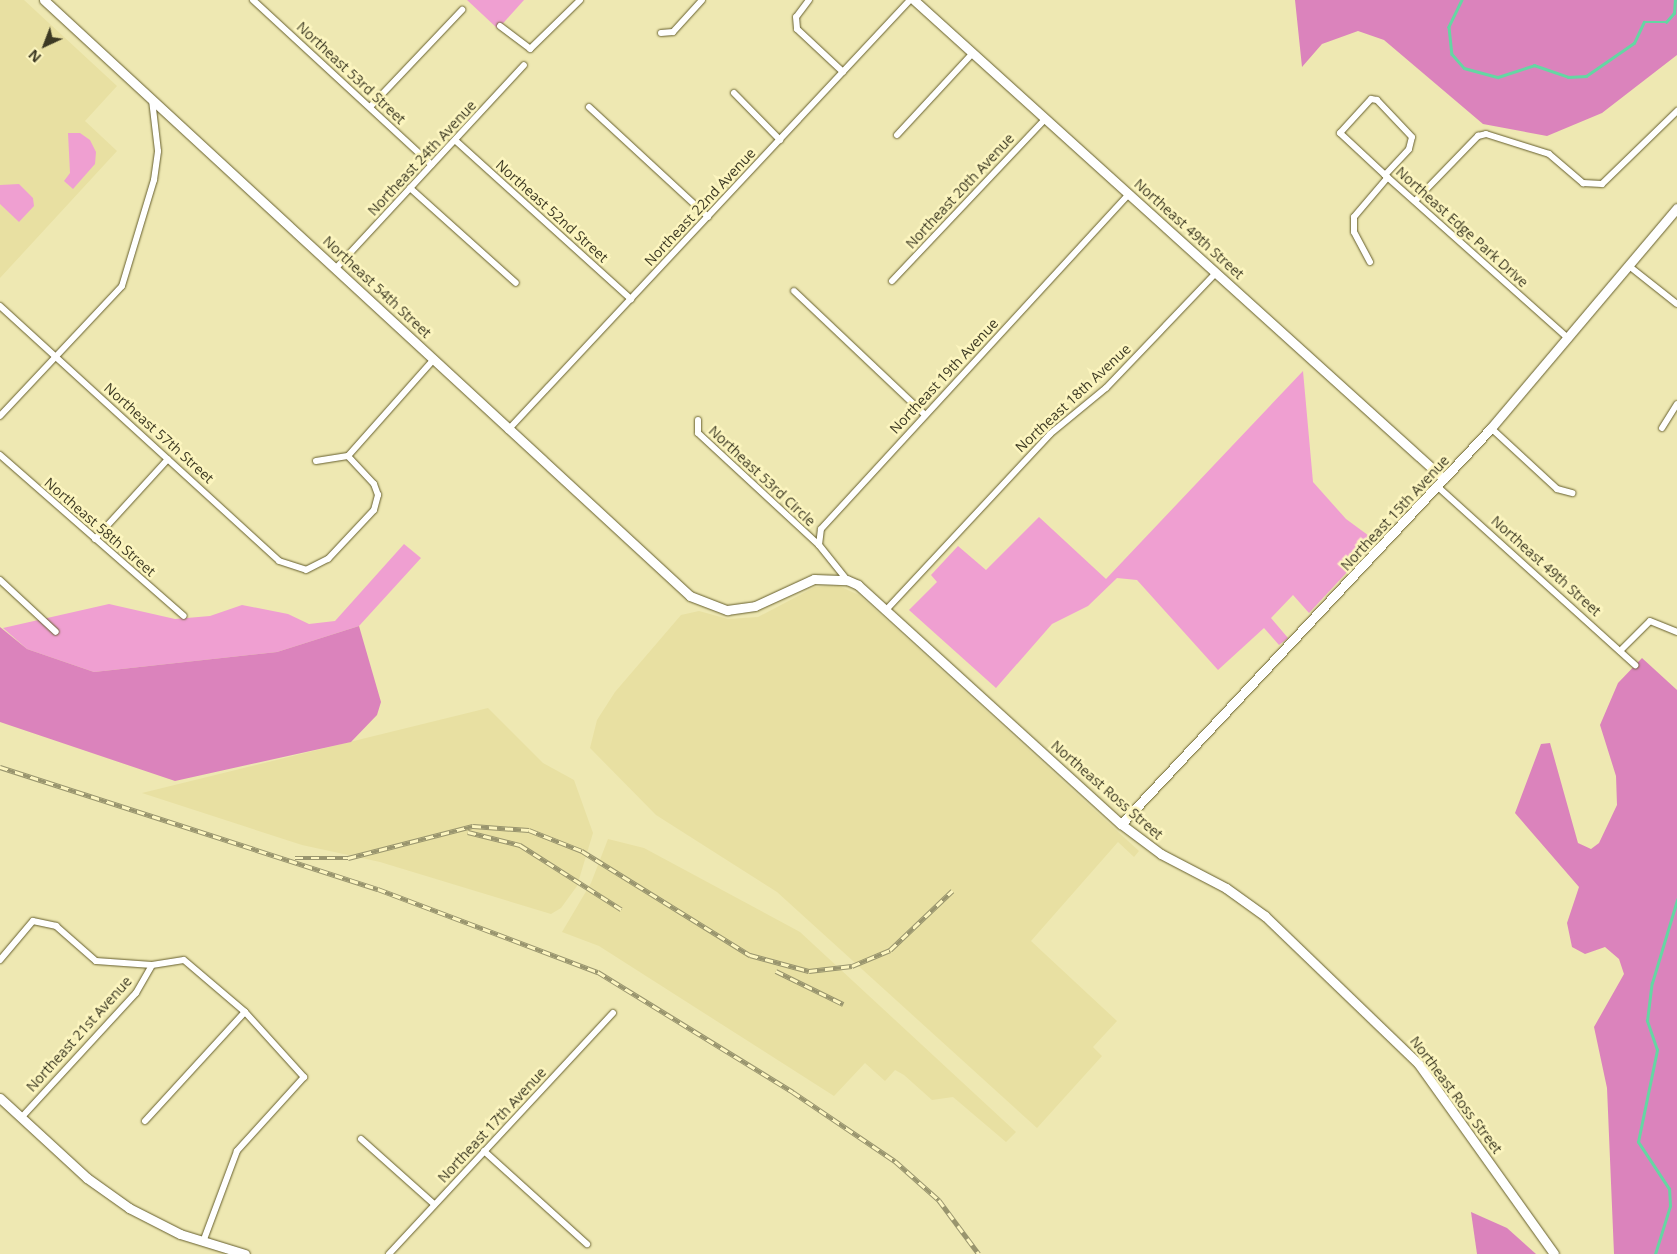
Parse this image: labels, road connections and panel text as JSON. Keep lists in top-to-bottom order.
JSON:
{
  "streets": {
    "street": [
      "Northeast 53rd Street",
      "Northeast 24th Avenue",
      "Northeast 20th Avenue",
      "Northeast 22nd Avenue",
      "Northeast 52nd Street",
      "Northeast Edge Park Drive",
      "Northeast 49th Street",
      "Northeast 54th Street",
      "Northeast 19th Avenue",
      "Northeast 18th Avenue",
      "Northeast 57th Street",
      "Northeast 53rd Circle",
      "Northeast 15th Avenue",
      "Northeast 58th Street",
      "Northeast Ross Street",
      "Northeast 21st Avenue",
      "Northeast 17th Avenue"
    ]
  },
  "crossings": [
    ["Northeast 53rd Street", "Northeast 24th Avenue"],
    ["Northeast 24th Avenue", "Northeast 52nd Street"],
    ["Northeast 24th Avenue", "Northeast 54th Street"],
    ["Northeast 20th Avenue", "Northeast 49th Street"],
    ["Northeast 22nd Avenue", "Northeast 52nd Street"],
    ["Northeast 22nd Avenue", "Northeast 54th Street"],
    ["Northeast Edge Park Drive", "Northeast 15th Avenue"],
    ["Northeast 49th Street", "Northeast 19th Avenue"],
    ["Northeast 49th Street", "Northeast 18th Avenue"],
    ["Northeast 49th Street", "Northeast 15th Avenue"],
    ["Northeast 54th Street", "Northeast Ross Street"],
    ["Northeast 19th Avenue", "Northeast 53rd Circle"],
    ["Northeast 18th Avenue", "Northeast Ross Street"],
    ["Northeast 15th Avenue", "Northeast Ross Street"]
  ],
  "north": "bottom left"
}
